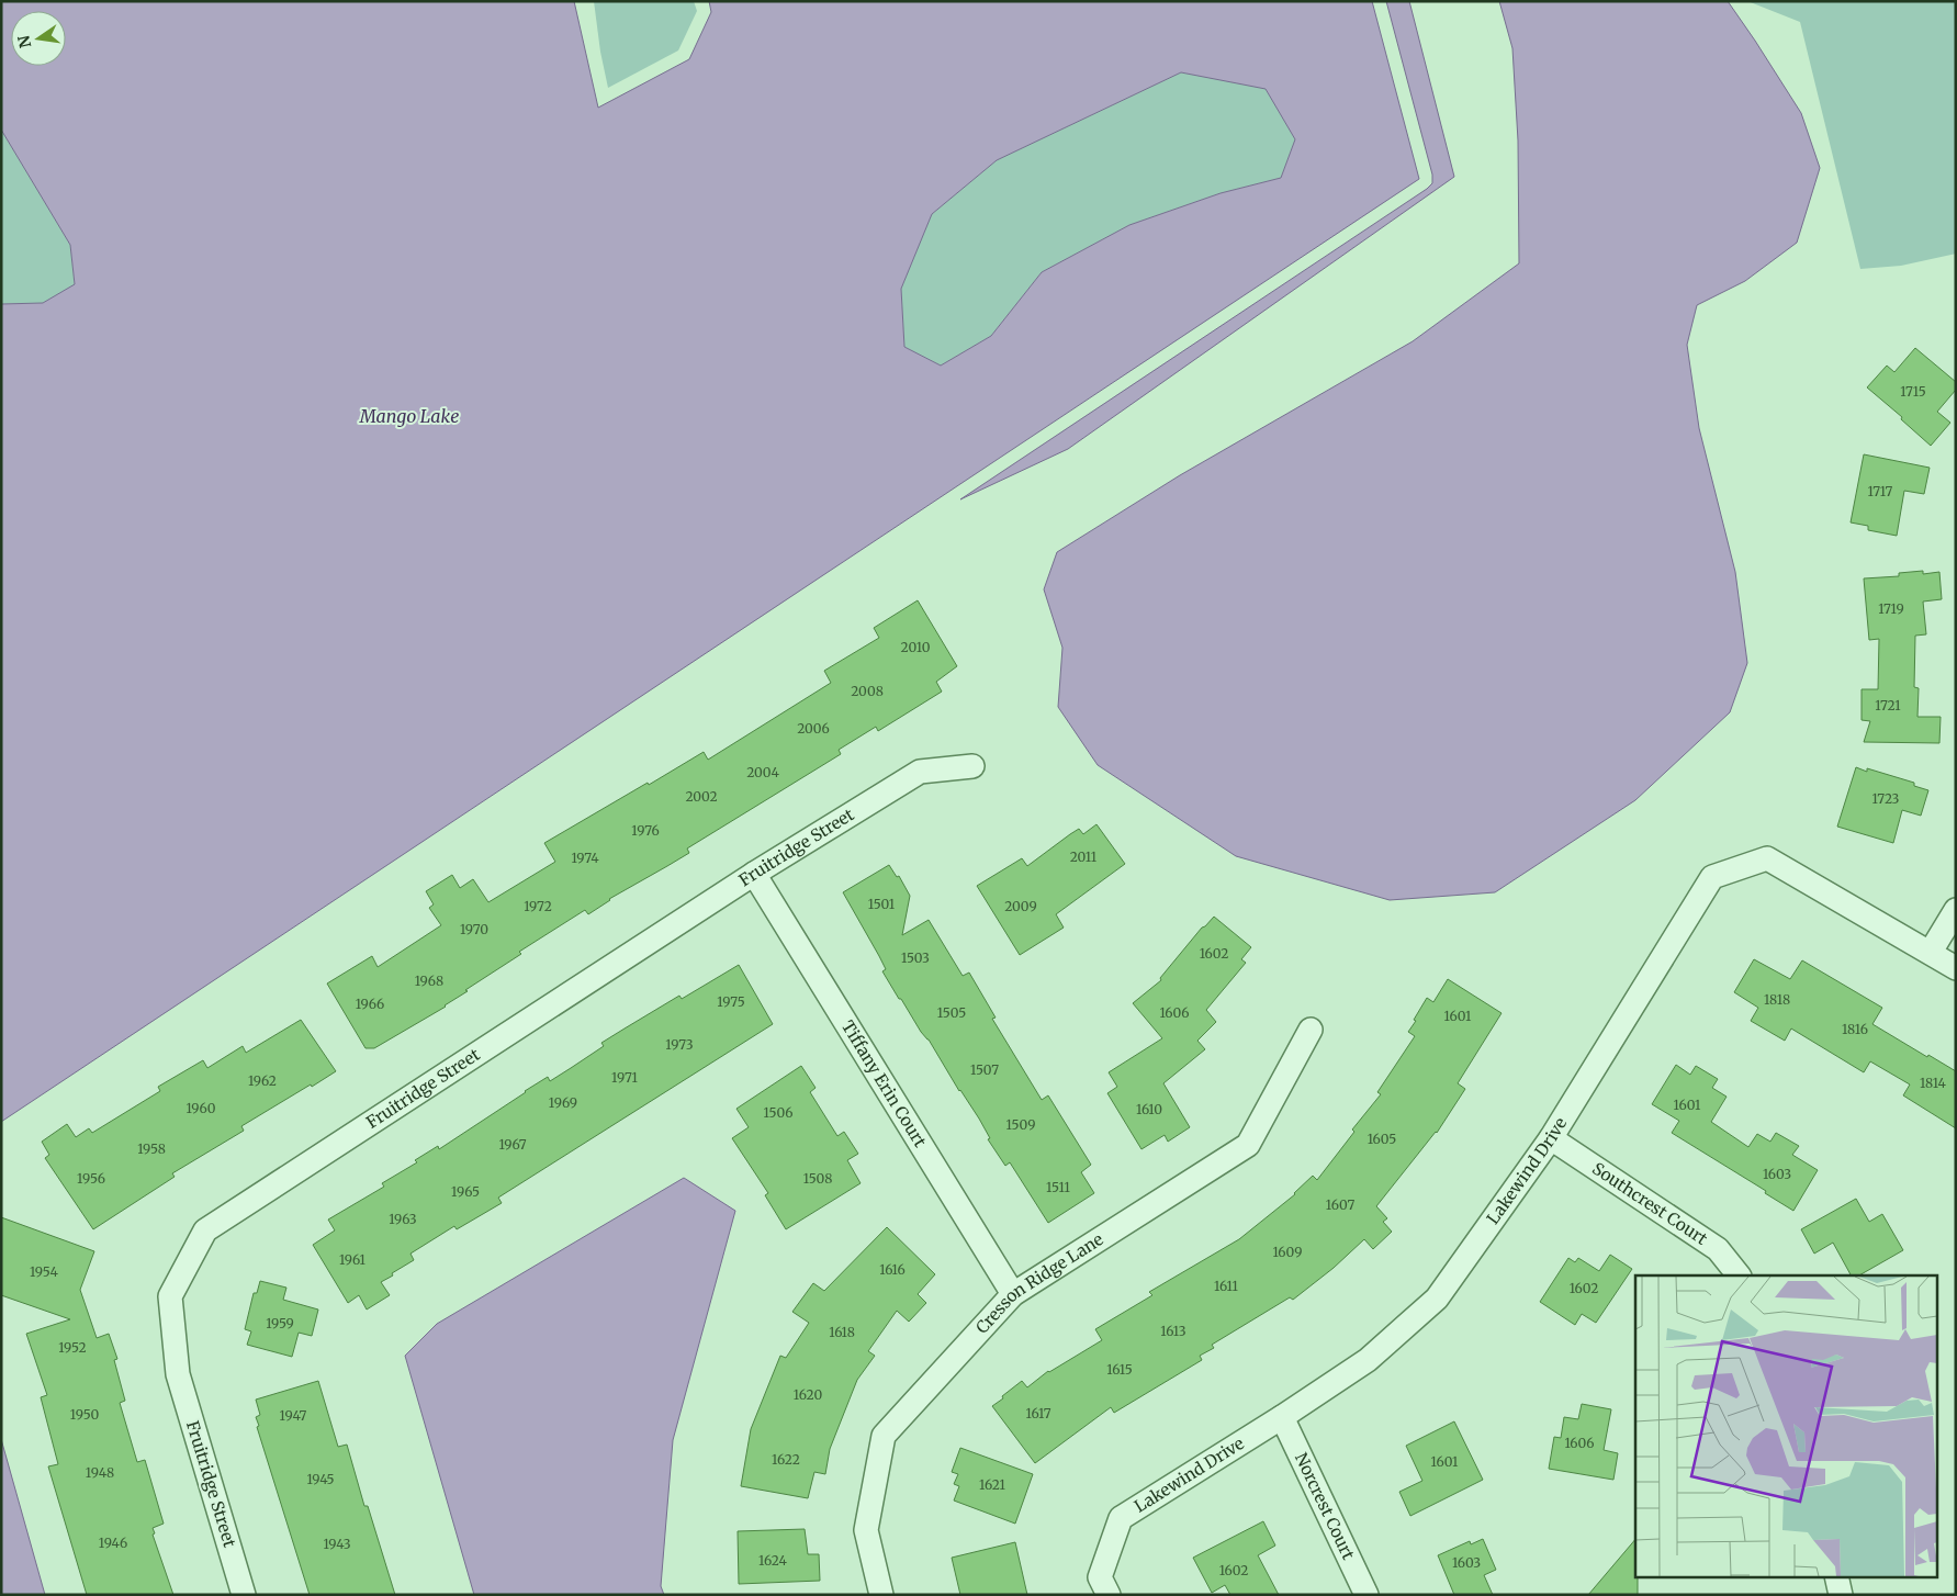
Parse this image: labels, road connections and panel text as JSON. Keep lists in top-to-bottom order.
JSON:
{
  "streets": {
    "street": [
      "Fruitridge Street",
      "Tiffany Erin Court",
      "Lakewind Drive",
      "Southcrest Court",
      "Cresson Ridge Lane",
      "Norcrest Court"
    ]
  },
  "crossings": [
    ["Fruitridge Street", "Tiffany Erin Court"],
    ["Tiffany Erin Court", "Cresson Ridge Lane"],
    ["Lakewind Drive", "Southcrest Court"],
    ["Lakewind Drive", "Norcrest Court"]
  ],
  "water": ["Mango Lake"],
  "house_numbers": [
    "1715",
    "1717",
    "1719",
    "2010",
    "2008",
    "1721",
    "2006",
    "2004",
    "2002",
    "1723",
    "1976",
    "2011",
    "1974",
    "1501",
    "1972",
    "2009",
    "1970",
    "1602",
    "1503",
    "1968",
    "1818",
    "1975",
    "1966",
    "1505",
    "1606",
    "1601",
    "1816",
    "1973",
    "1507",
    "1971",
    "1962",
    "1814",
    "1969",
    "1601",
    "1960",
    "1610",
    "1506",
    "1509",
    "1605",
    "1967",
    "1958",
    "1603",
    "1956",
    "1508",
    "1511",
    "1965",
    "1607",
    "1963",
    "1609",
    "1961",
    "1616",
    "1954",
    "1611",
    "1602",
    "1959",
    "1613",
    "1618",
    "1952",
    "1615",
    "1620",
    "1617",
    "1950",
    "1947",
    "1606",
    "1622",
    "1601",
    "1948",
    "1945",
    "1621",
    "1946",
    "1943",
    "1624",
    "1603",
    "1602"
  ],
  "north": "left"
}
